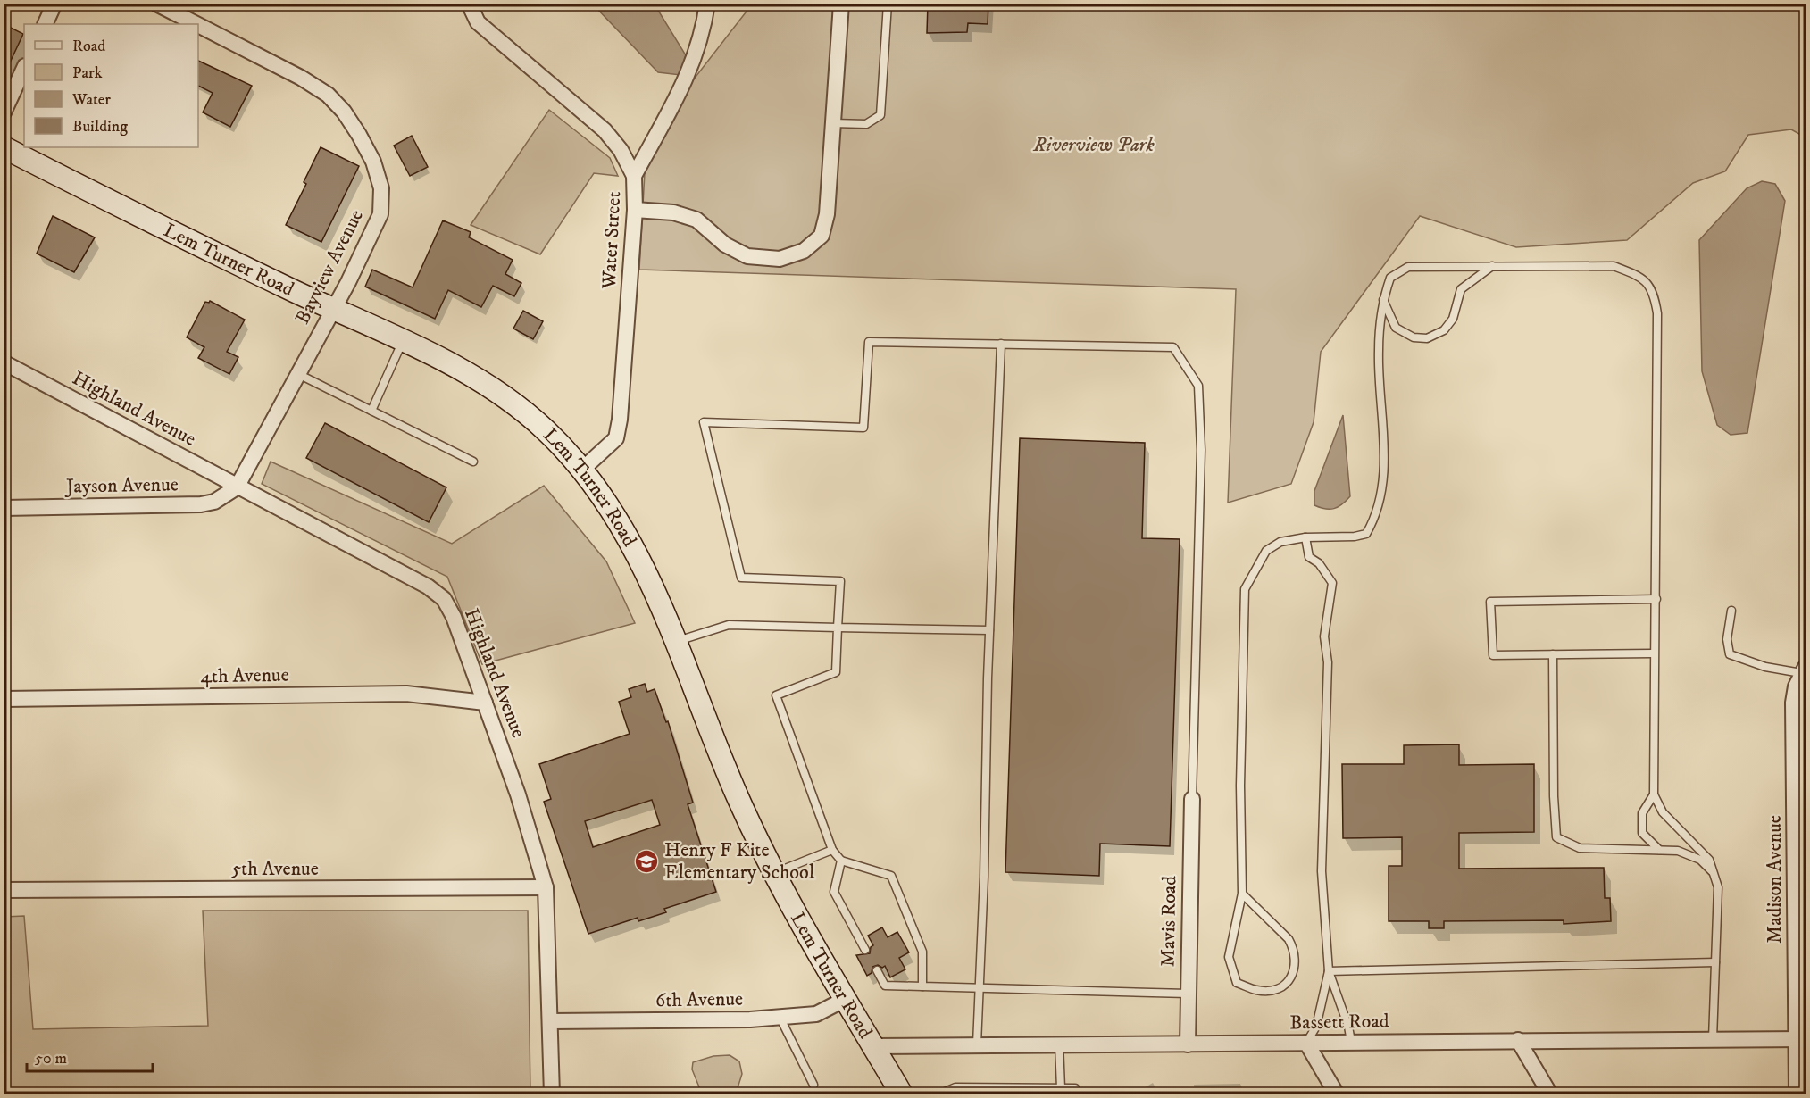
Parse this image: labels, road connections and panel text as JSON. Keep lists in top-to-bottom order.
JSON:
{
  "streets": {
    "main road": ["Lem Turner Road"],
    "street": [
      "Water Street",
      "Bayview Avenue",
      "Highland Avenue",
      "Jayson Avenue",
      "4th Avenue",
      "5th Avenue",
      "Madison Avenue",
      "Mavis Road",
      "6th Avenue",
      "Bassett Road"
    ]
  },
  "crossings": [
    ["Water Street", "Lem Turner Road"],
    ["Lem Turner Road", "Bayview Avenue"],
    ["Lem Turner Road", "6th Avenue"],
    ["Lem Turner Road", "Bassett Road"],
    ["Bayview Avenue", "Highland Avenue"],
    ["Bayview Avenue", "Jayson Avenue"],
    ["Highland Avenue", "Jayson Avenue"],
    ["Highland Avenue", "4th Avenue"],
    ["Highland Avenue", "5th Avenue"],
    ["Highland Avenue", "6th Avenue"],
    ["Madison Avenue", "Bassett Road"],
    ["Mavis Road", "Bassett Road"]
  ],
  "parks": ["Riverview Park"],
  "places": {
    "school or university": ["Henry F Kite Elementary School"]
  },
  "legend": [
    "Road",
    "Park",
    "Water",
    "Building"
  ],
  "scale_bar": "50 m"
}
